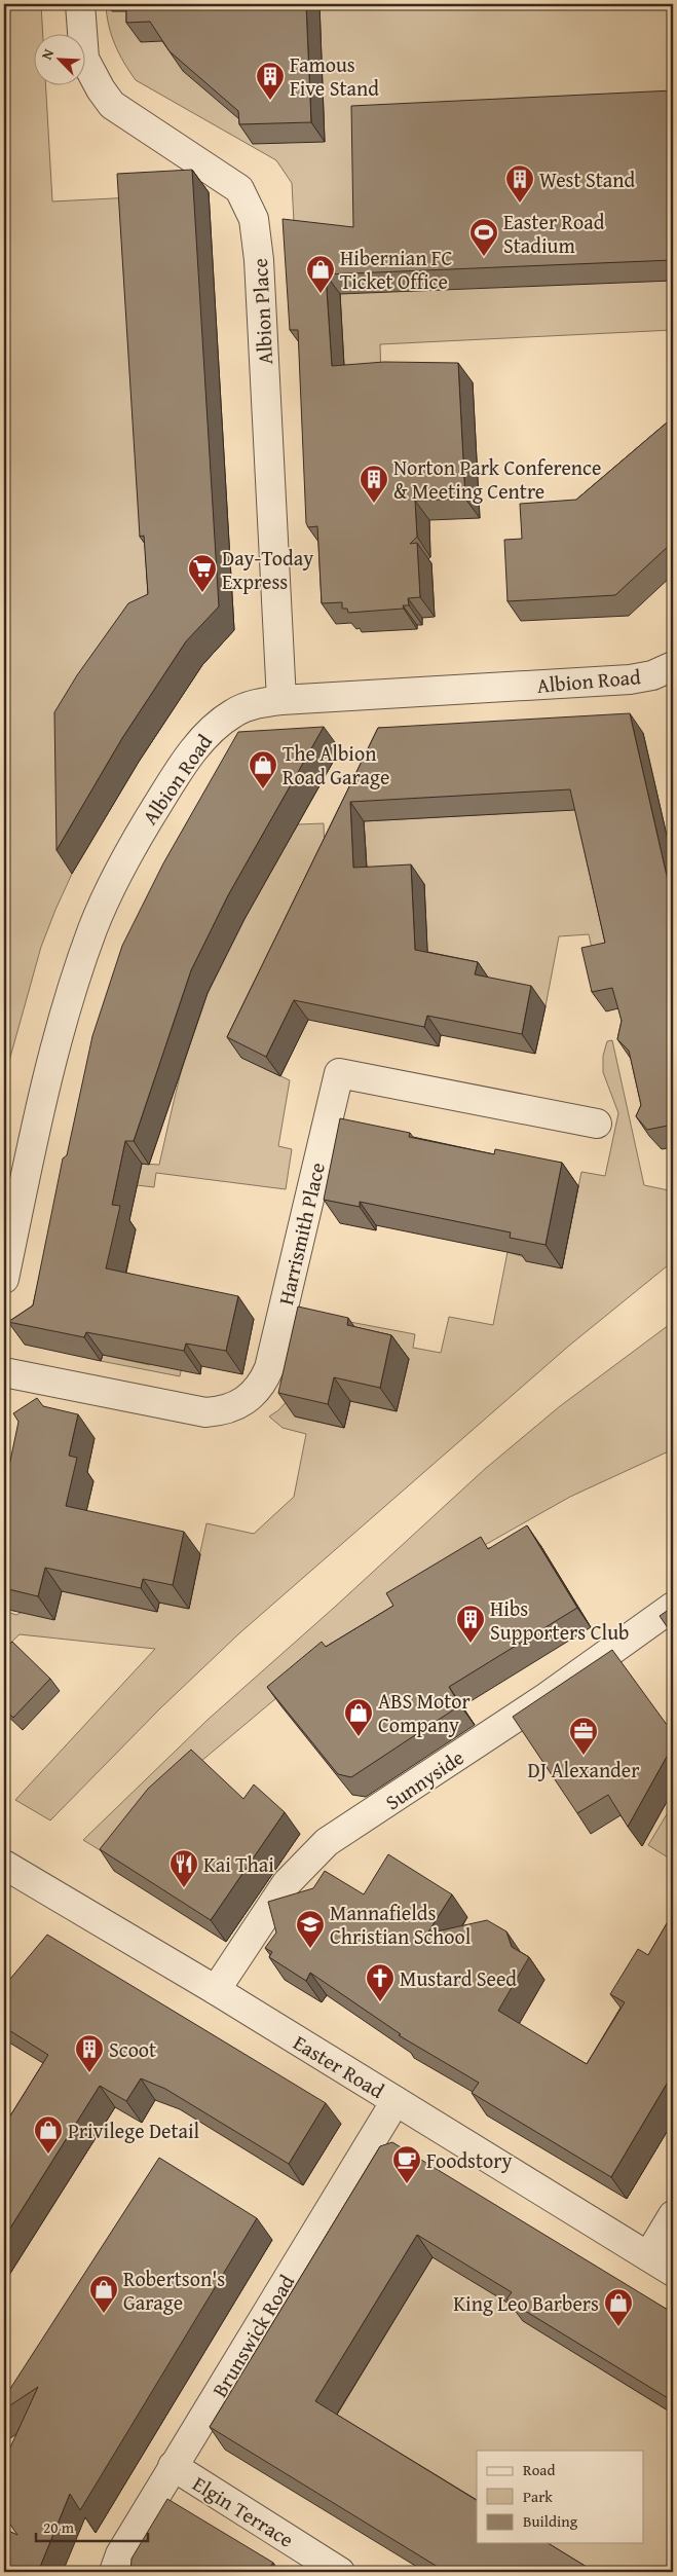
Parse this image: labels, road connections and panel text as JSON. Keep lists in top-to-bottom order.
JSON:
{
  "streets": {
    "street": [
      "Albion Place",
      "Albion Road",
      "Harrismith Place",
      "Sunnyside",
      "Easter Road",
      "Brunswick Road",
      "Elgin Terrace"
    ]
  },
  "crossings": [
    ["Albion Place", "Albion Road"],
    ["Sunnyside", "Easter Road"],
    ["Easter Road", "Brunswick Road"],
    ["Brunswick Road", "Elgin Terrace"]
  ],
  "places": {
    "building": [
      "Famous Five Stand",
      "West Stand",
      "Norton Park Conference & Meeting Centre",
      "Hibs Supporters Club",
      "Scoot"
    ],
    "sports": ["Easter Road Stadium"],
    "shop": [
      "Hibernian FC Ticket Office",
      "The Albion Road Garage",
      "ABS Motor Company",
      "Privilege Detail",
      "Robertson's Garage",
      "King Leo Barbers"
    ],
    "supermarket": ["Day-Today Express"],
    "office": ["DJ Alexander"],
    "restaurant": ["Kai Thai"],
    "school or university": ["Mannafields Christian School"],
    "church": ["Mustard Seed"],
    "cafe": ["Foodstory"]
  },
  "legend": ["Road", "Park", "Building"],
  "scale_bar": "20 m",
  "north": "top left"
}
